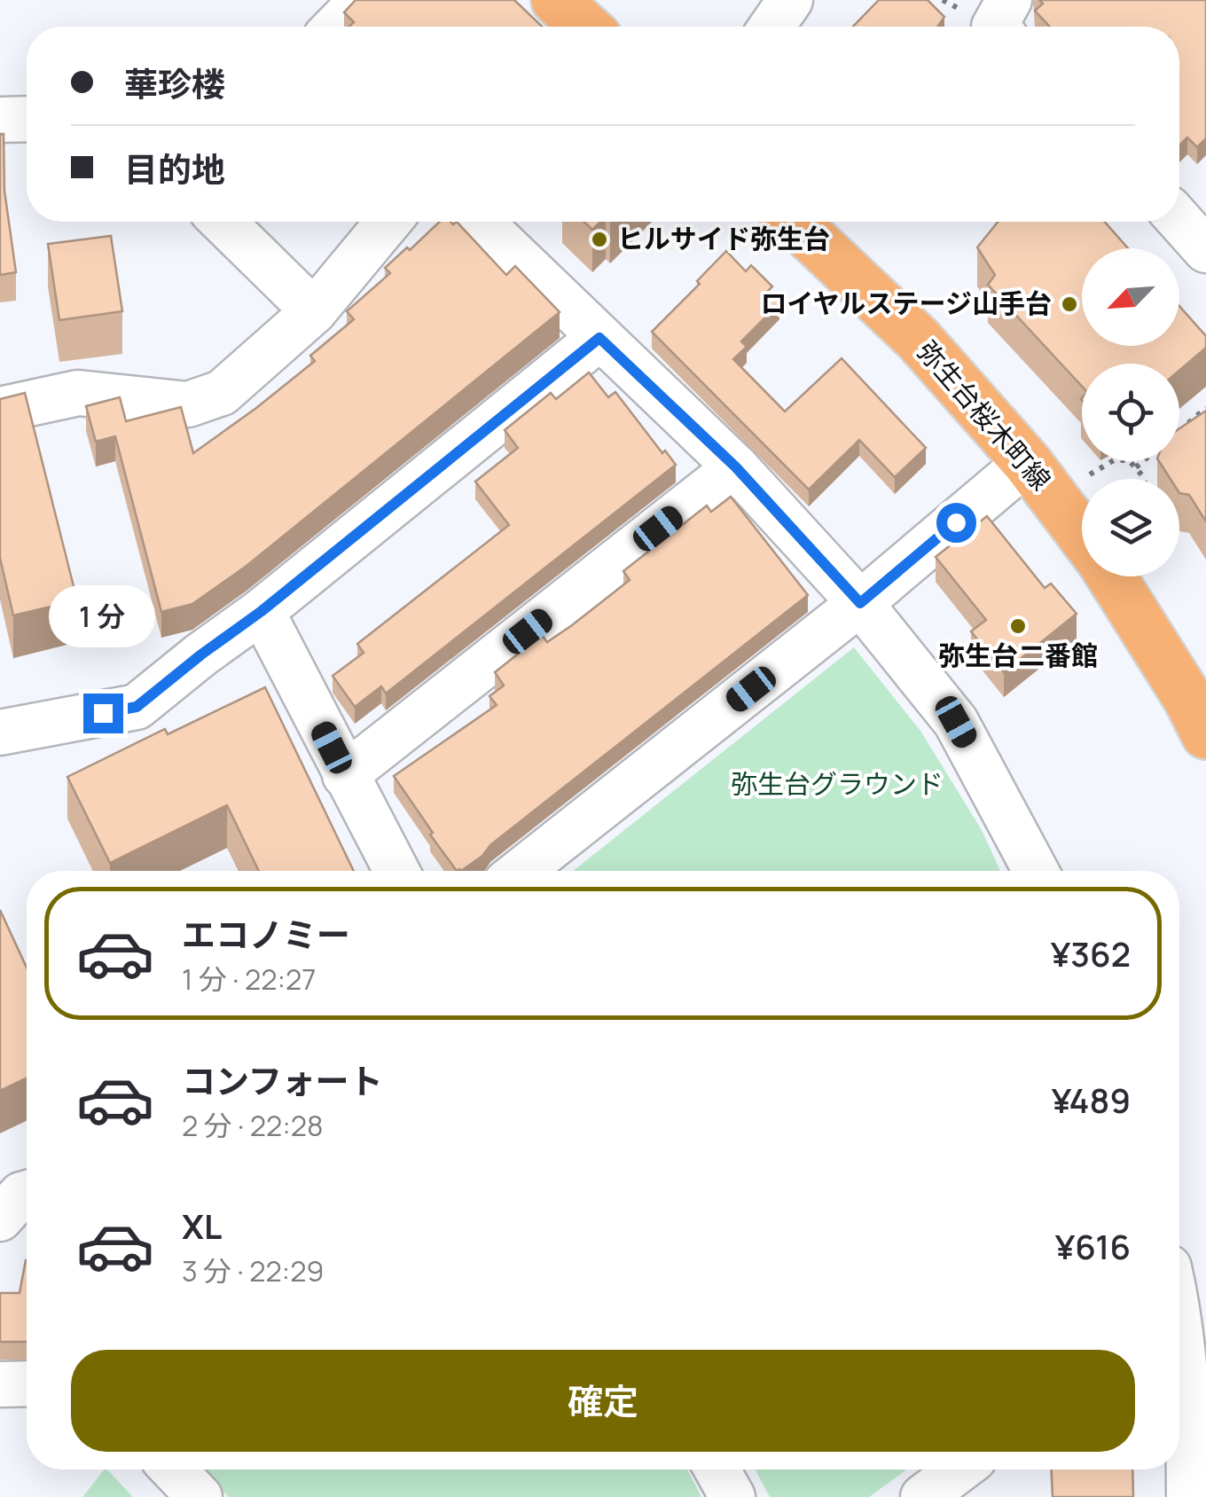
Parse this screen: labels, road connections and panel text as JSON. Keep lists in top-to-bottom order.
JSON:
{
  "streets": {
    "main road": ["弥生台桜木町線"]
  },
  "parks": ["弥生台グラウンド"],
  "places": ["ヒルサイド弥生台", "ロイヤルステージ山手台", "弥生台二番館"],
  "north": "bottom left",
  "page": {
    "banner": ["華珍楼", "目的地"],
    "bubble": "1 分",
    "list": [
      {
        "name": "エコノミー",
        "note": "1 分 · 22:27",
        "value": "¥362"
      },
      {
        "name": "コンフォート",
        "note": "2 分 · 22:28",
        "value": "¥489"
      },
      {
        "name": "XL",
        "note": "3 分 · 22:29",
        "value": "¥616"
      }
    ],
    "buttons": "確定"
  }
}
